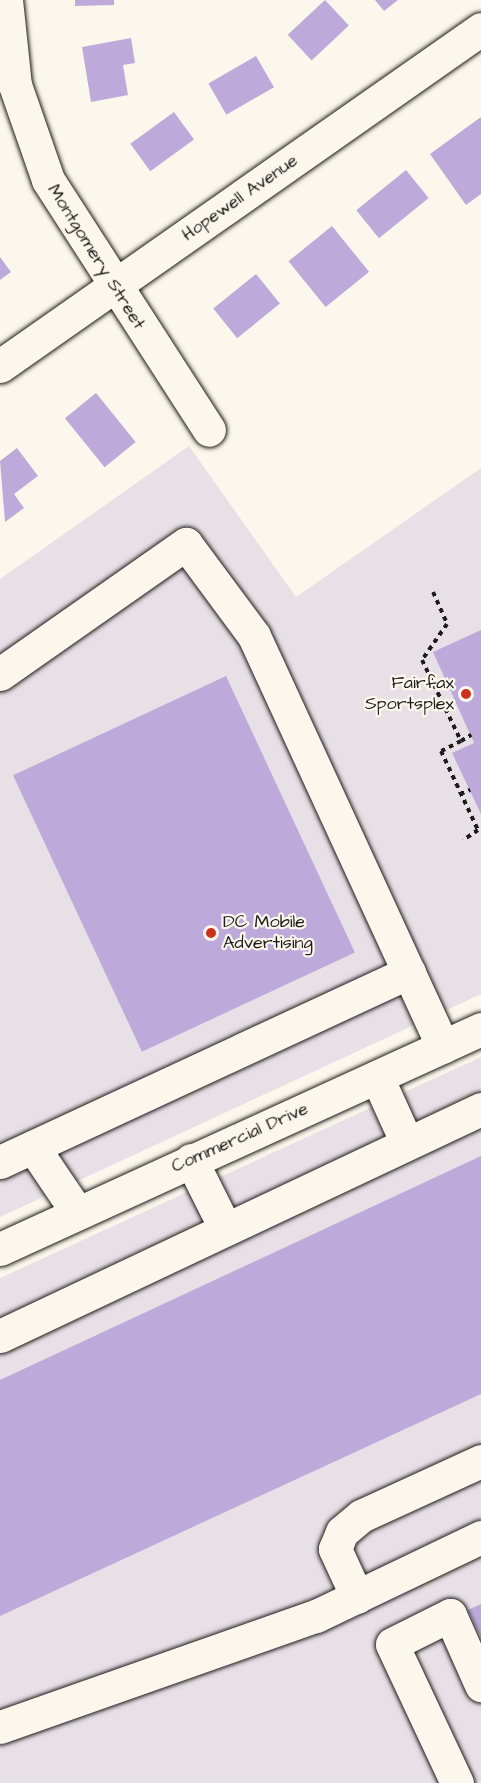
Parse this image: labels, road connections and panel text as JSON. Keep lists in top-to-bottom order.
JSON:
{
  "streets": {
    "street": ["Hopewell Avenue", "Montgomery Street", "Commercial Drive"]
  },
  "crossings": [
    ["Hopewell Avenue", "Montgomery Street"]
  ],
  "places": ["Fairfax Sportsplex", "DC Mobile Advertising"]
}
